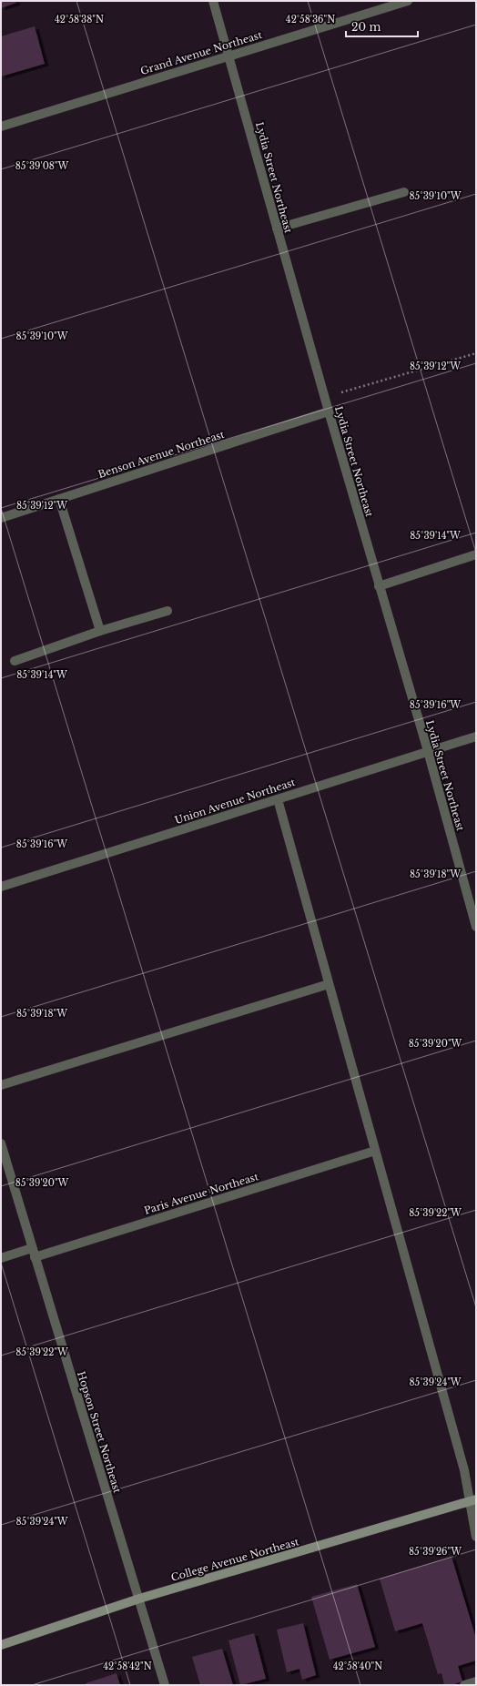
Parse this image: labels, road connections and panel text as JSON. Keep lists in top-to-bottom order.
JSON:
{
  "streets": {
    "main road": ["College Avenue Northeast"],
    "street": [
      "Grand Avenue Northeast",
      "Lydia Street Northeast",
      "Benson Avenue Northeast",
      "Union Avenue Northeast",
      "Paris Avenue Northeast",
      "Hopson Street Northeast"
    ]
  },
  "crossings": [
    ["Grand Avenue Northeast", "Lydia Street Northeast"],
    ["Lydia Street Northeast", "Benson Avenue Northeast"],
    ["Lydia Street Northeast", "Union Avenue Northeast"],
    ["Paris Avenue Northeast", "Hopson Street Northeast"],
    ["Hopson Street Northeast", "College Avenue Northeast"]
  ],
  "scale_bar": "20 m",
  "coordinates": [
    "42°58'38\"N",
    "42°58'36\"N",
    "85°39'08\"W",
    "85°39'10\"W",
    "85°39'12\"W",
    "85°39'14\"W",
    "85°39'16\"W",
    "85°39'18\"W",
    "85°39'20\"W",
    "85°39'22\"W",
    "85°39'24\"W",
    "85°39'26\"W",
    "42°58'42\"N",
    "42°58'40\"N"
  ]
}
